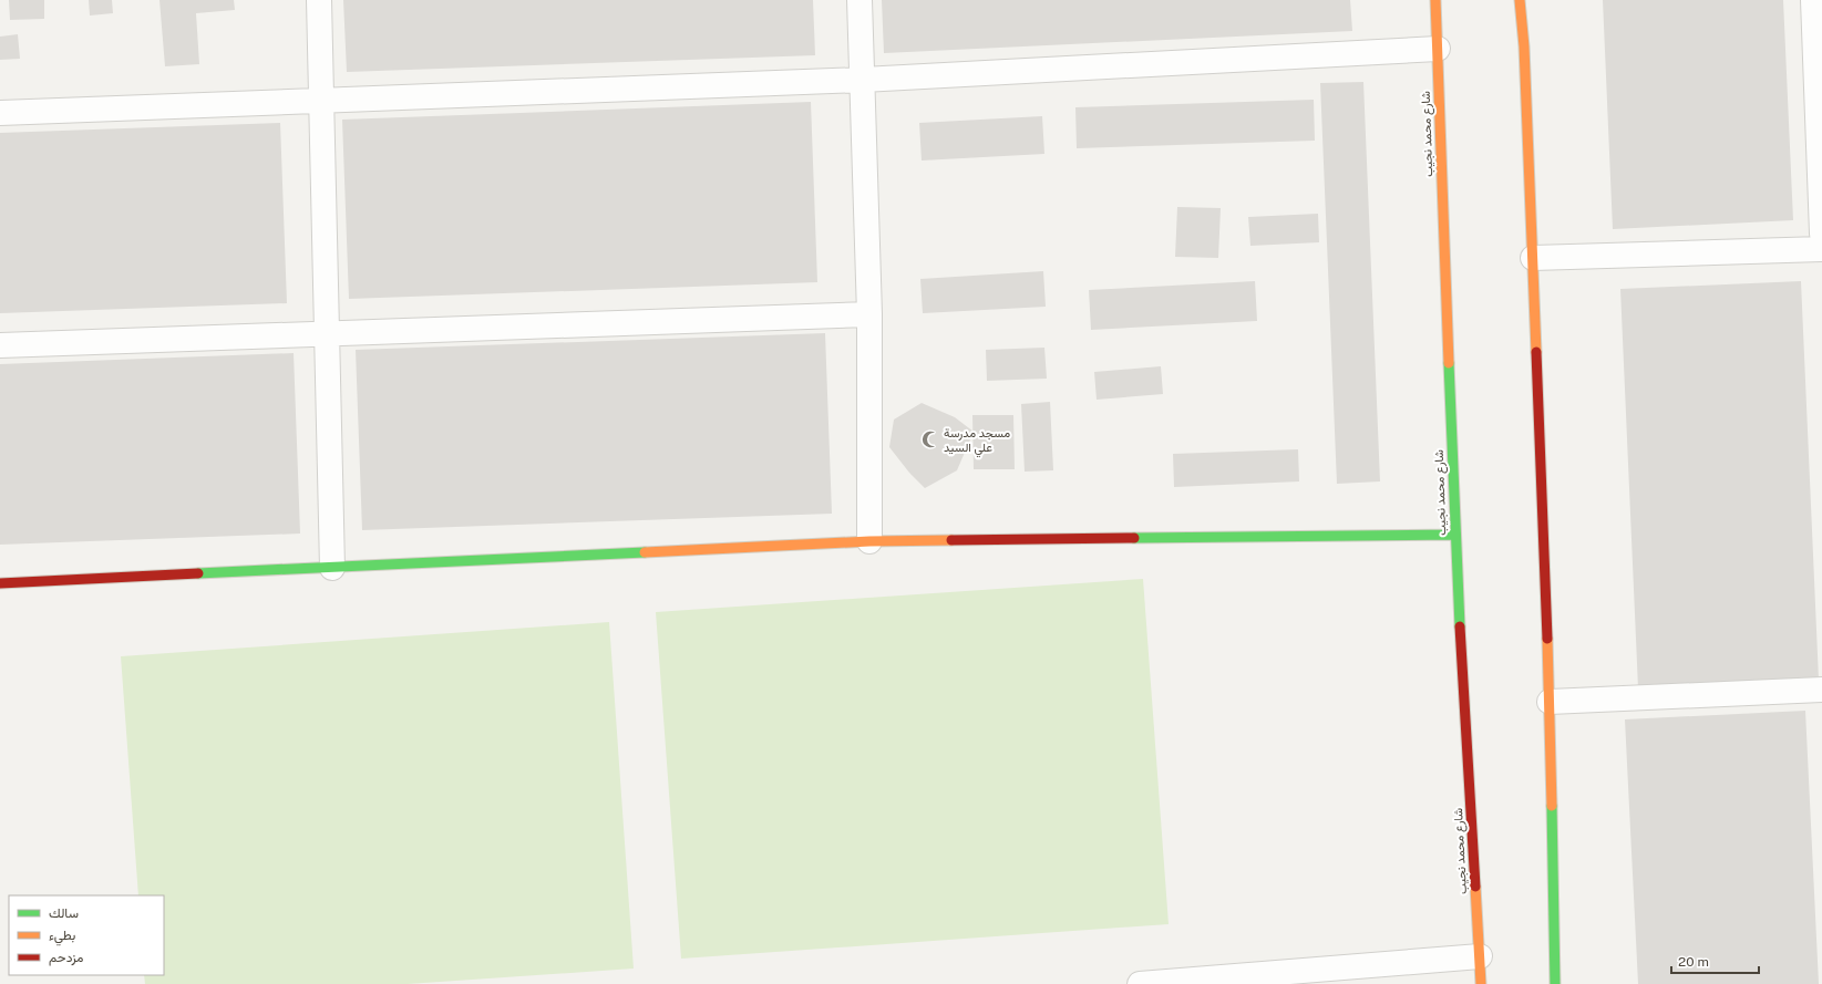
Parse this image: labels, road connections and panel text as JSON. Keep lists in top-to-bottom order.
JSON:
{
  "streets": {
    "main road": ["شارع محمد نجيب"]
  },
  "places": {
    "mosque": ["مسجد مدرسة علي السيد"]
  },
  "legend": ["سالك", "بطيء", "مزدحم"],
  "scale_bar": "20 m"
}
